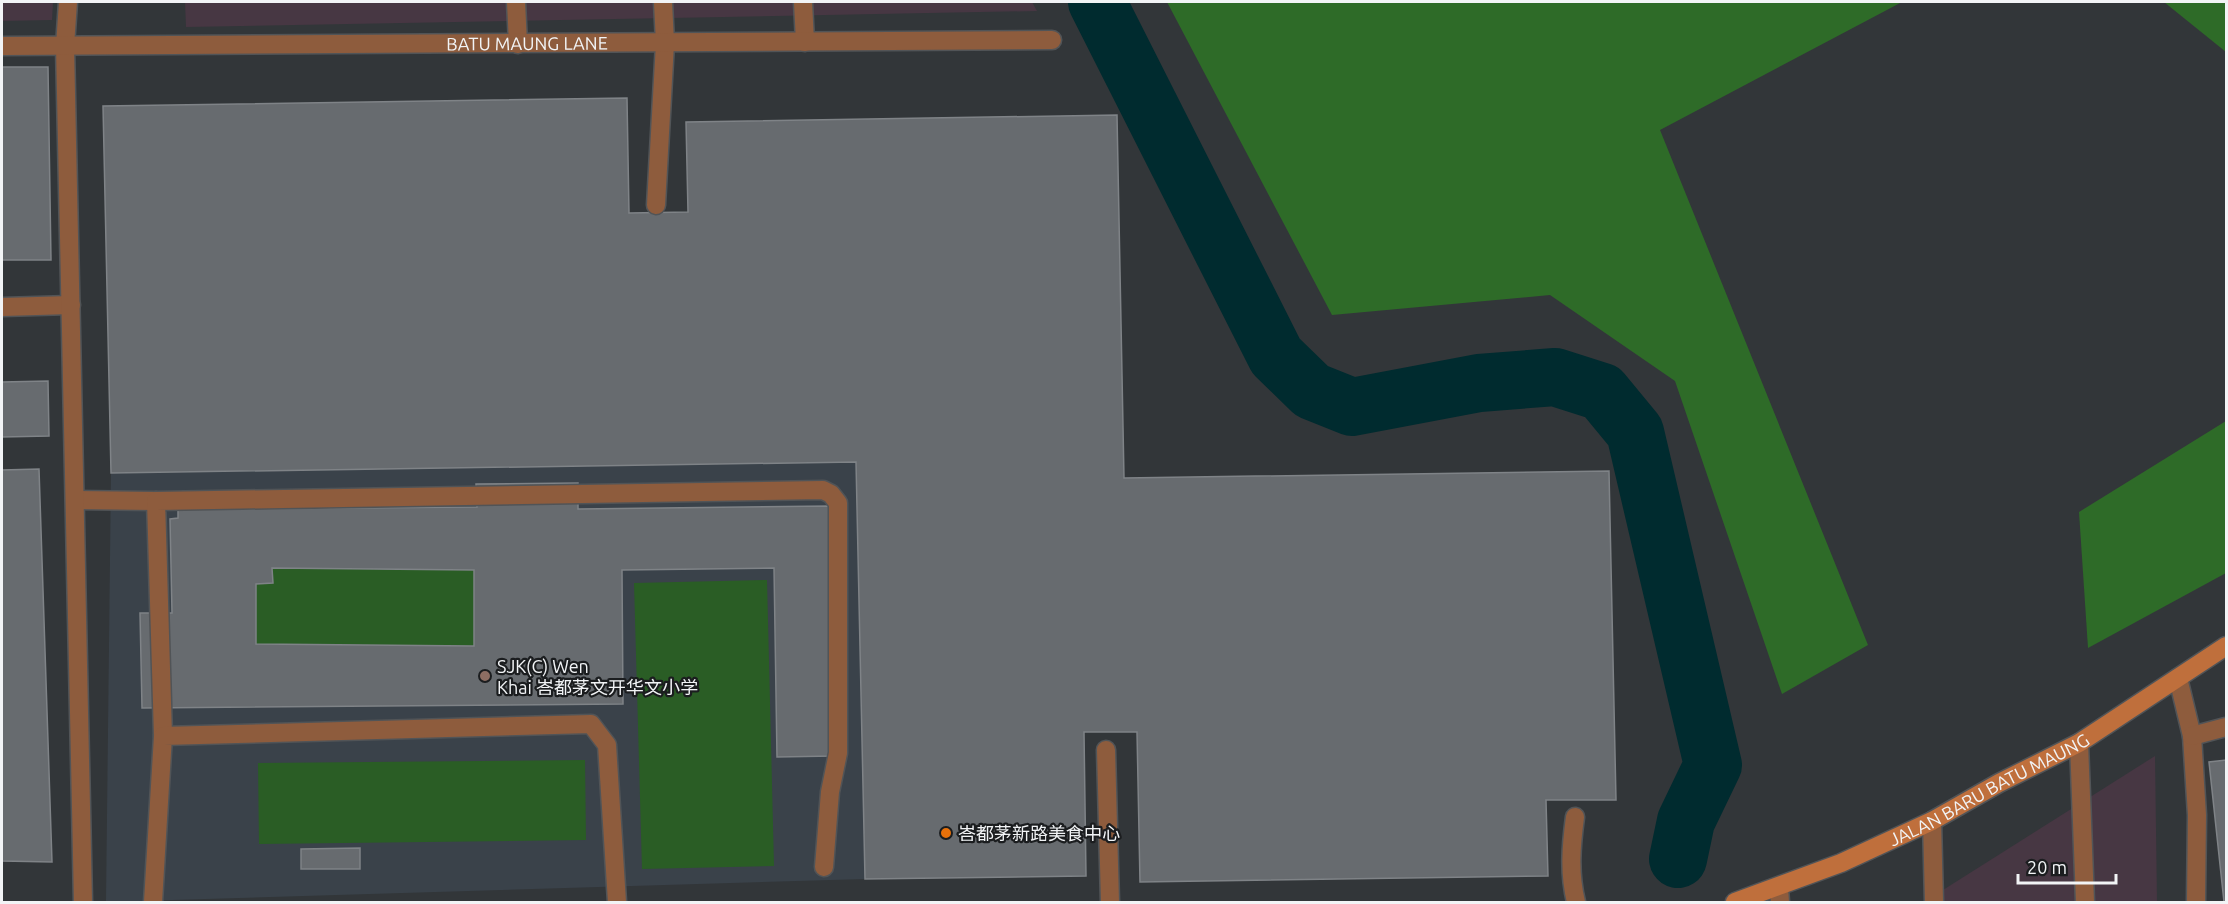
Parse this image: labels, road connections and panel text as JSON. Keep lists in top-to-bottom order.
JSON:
{
  "streets": {
    "street": ["BATU MAUNG LANE", "JALAN BARU BATU MAUNG"]
  },
  "places": ["SJK(C) Wen Khai 峇都茅文开华文小学", "峇都茅新路美食中心"],
  "scale_bar": "20 m"
}
